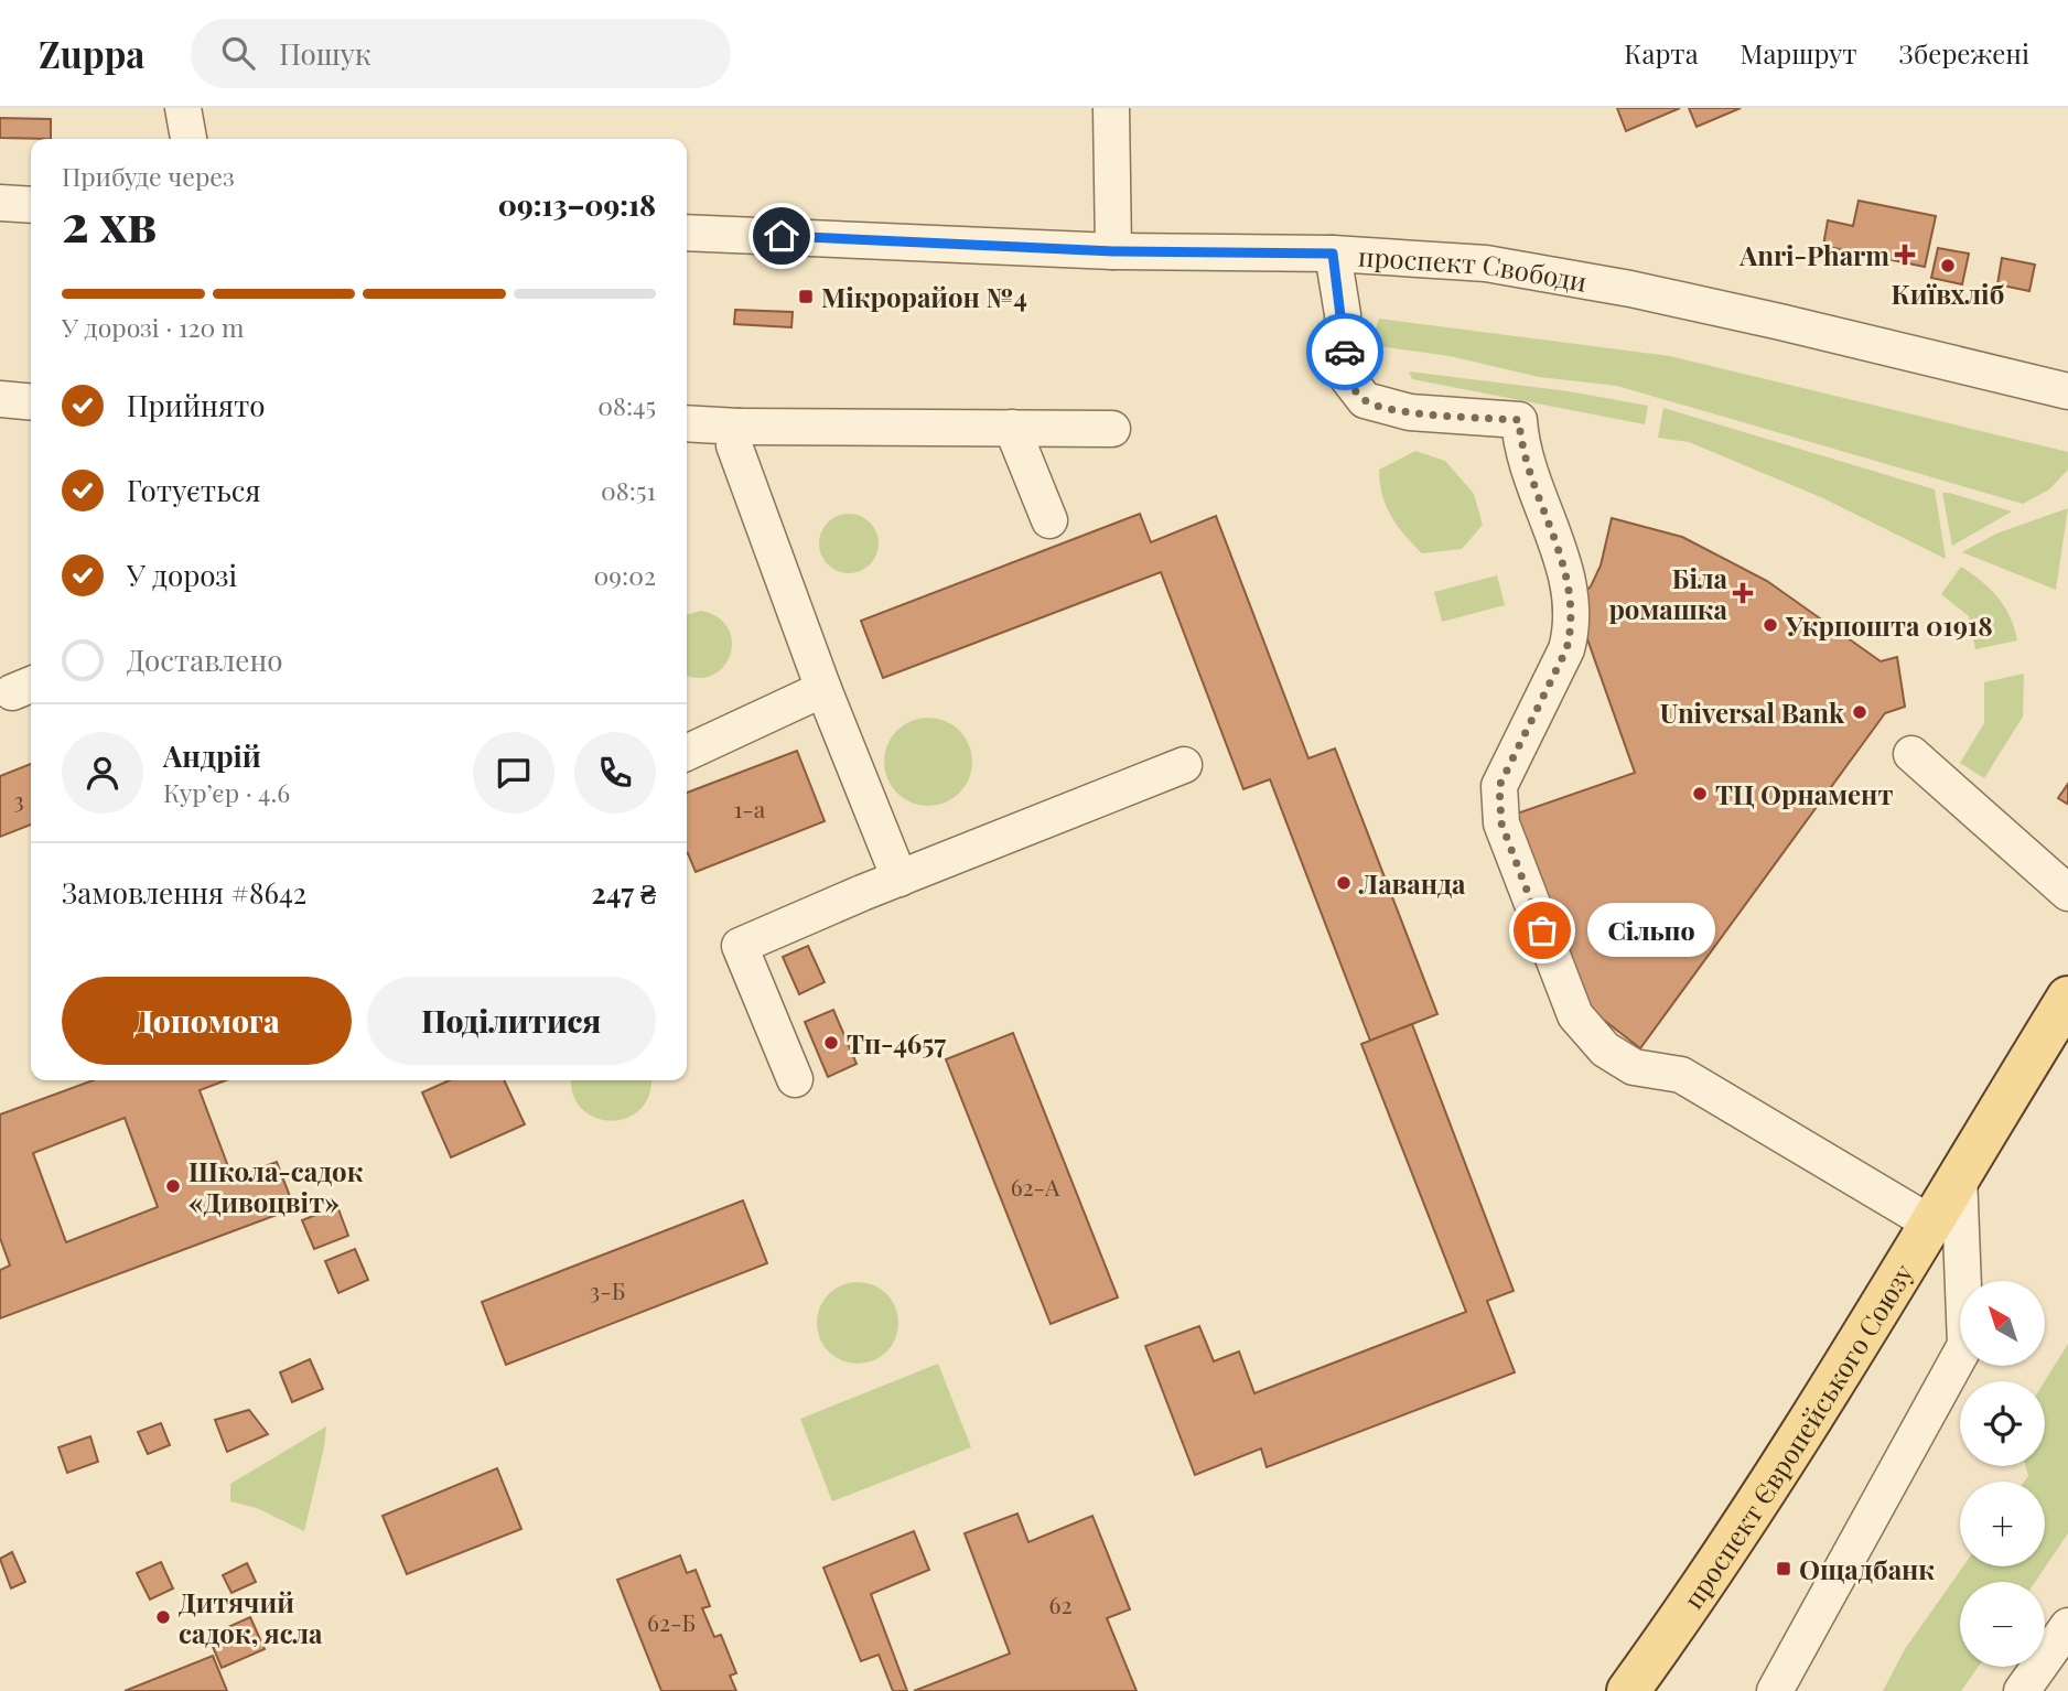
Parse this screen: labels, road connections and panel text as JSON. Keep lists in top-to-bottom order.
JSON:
{
  "streets": {
    "main road": ["проспект Європейського Союзу"],
    "street": ["проспект Свободи"]
  },
  "places": {
    "health": ["Anri-Pharm", "Біла ромашка"],
    "other": [
      "Київхліб",
      "Укрпошта 01918",
      "Universal Bank",
      "ТЦ Орнамент",
      "Лаванда",
      "Сільпо",
      "Тп-4657",
      "Школа-садок «Дивоцвіт»",
      "Дитячий садок, ясла"
    ],
    "transit": ["Мікрорайон №4", "Ощадбанк"]
  },
  "house_numbers": [
    "3",
    "1-а",
    "62-А",
    "3-Б",
    "62",
    "62-Б"
  ],
  "north": "top left",
  "page": {
    "header": "Zuppa",
    "search": "Пошук",
    "nav": ["Карта", "Маршрут", "Збережені"],
    "heading": ["2 хв", "Прибуде через", "09:13–09:18"],
    "panel": [
      "Андрій",
      "Кур’єр · 4.6",
      "Замовлення #8642",
      "247 ₴"
    ],
    "bar": "У дорозі · 120 m",
    "list": [
      ["Прийнято", "08:45"],
      ["Готується", "08:51"],
      ["У дорозі", "09:02"],
      "Доставлено"
    ],
    "bubble": "Сільпо",
    "buttons": ["Допомога", "Поділитися"],
    "map_buttons": ["+", "−"]
  }
}
